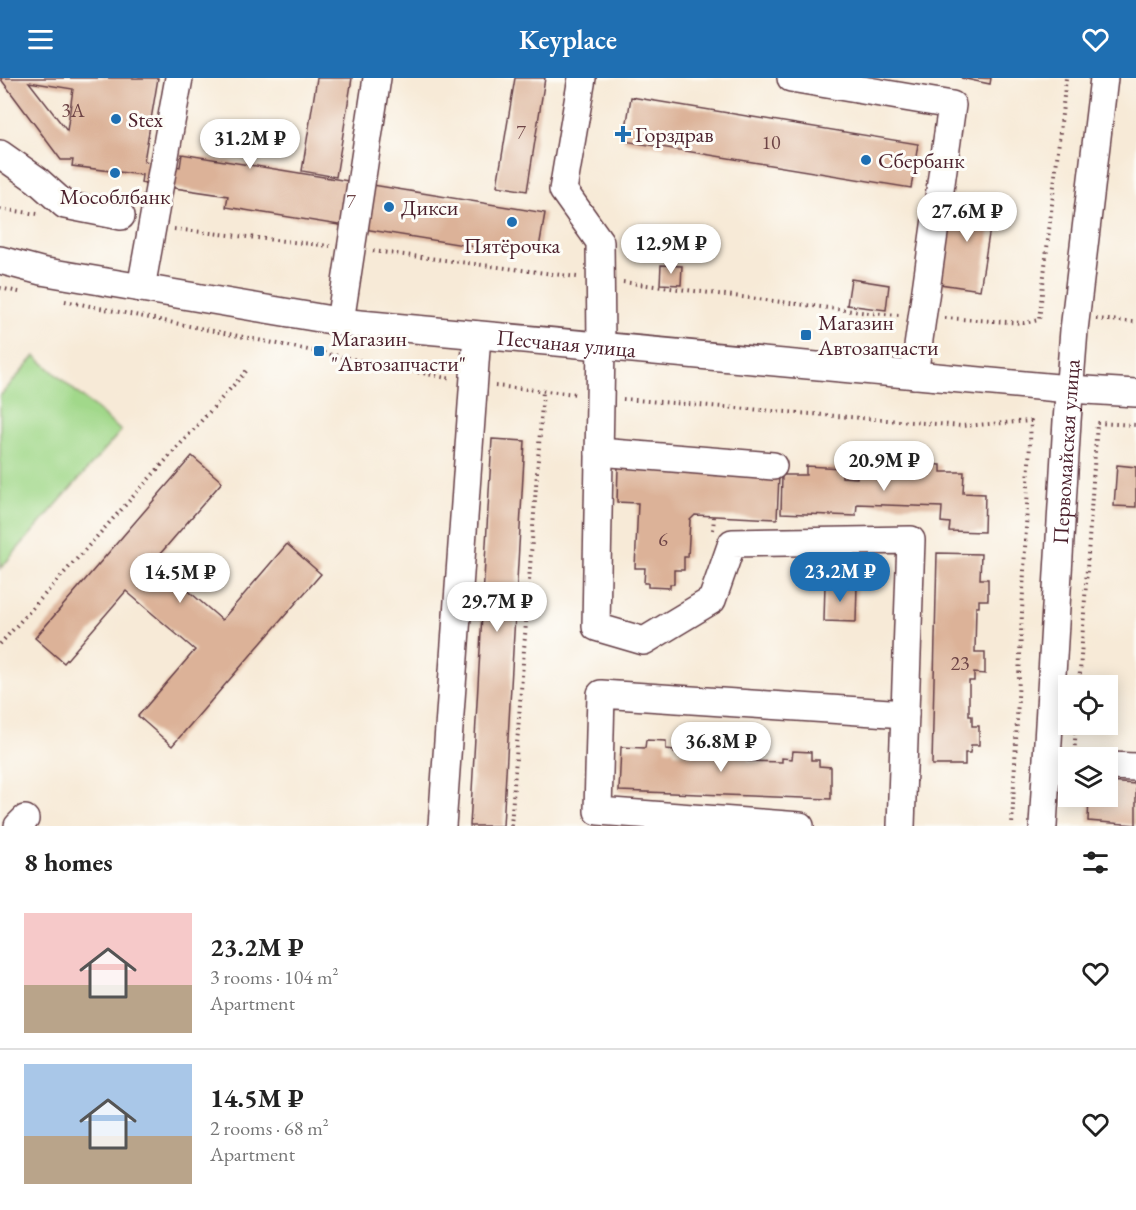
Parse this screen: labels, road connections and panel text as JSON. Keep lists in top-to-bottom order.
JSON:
{
  "streets": {
    "street": ["Песчаная улица", "Первомайская улица"]
  },
  "crossings": [
    ["Песчаная улица", "Первомайская улица"]
  ],
  "places": {
    "other": [
      "Stex",
      "Сбербанк",
      "Мособлбанк",
      "Дикси",
      "Пятёрочка"
    ],
    "health": ["Горздрав"],
    "transit": ["Магазин Автозапчасти", "Магазин \"Автозапчасти\""]
  },
  "house_numbers": [
    "3А",
    "7",
    "10",
    "7",
    "6",
    "23"
  ],
  "page": {
    "header": "Keyplace",
    "price": [
      "31.2M ₽",
      "27.6M ₽",
      "12.9M ₽",
      "20.9M ₽",
      "23.2M ₽",
      "14.5M ₽",
      "29.7M ₽",
      "36.8M ₽"
    ],
    "heading": "8 homes",
    "list": [
      {
        "name": "23.2M ₽",
        "note": "3 rooms · 104 m² · Apartment"
      },
      {
        "name": "14.5M ₽",
        "note": "2 rooms · 68 m² · Apartment"
      }
    ]
  }
}
